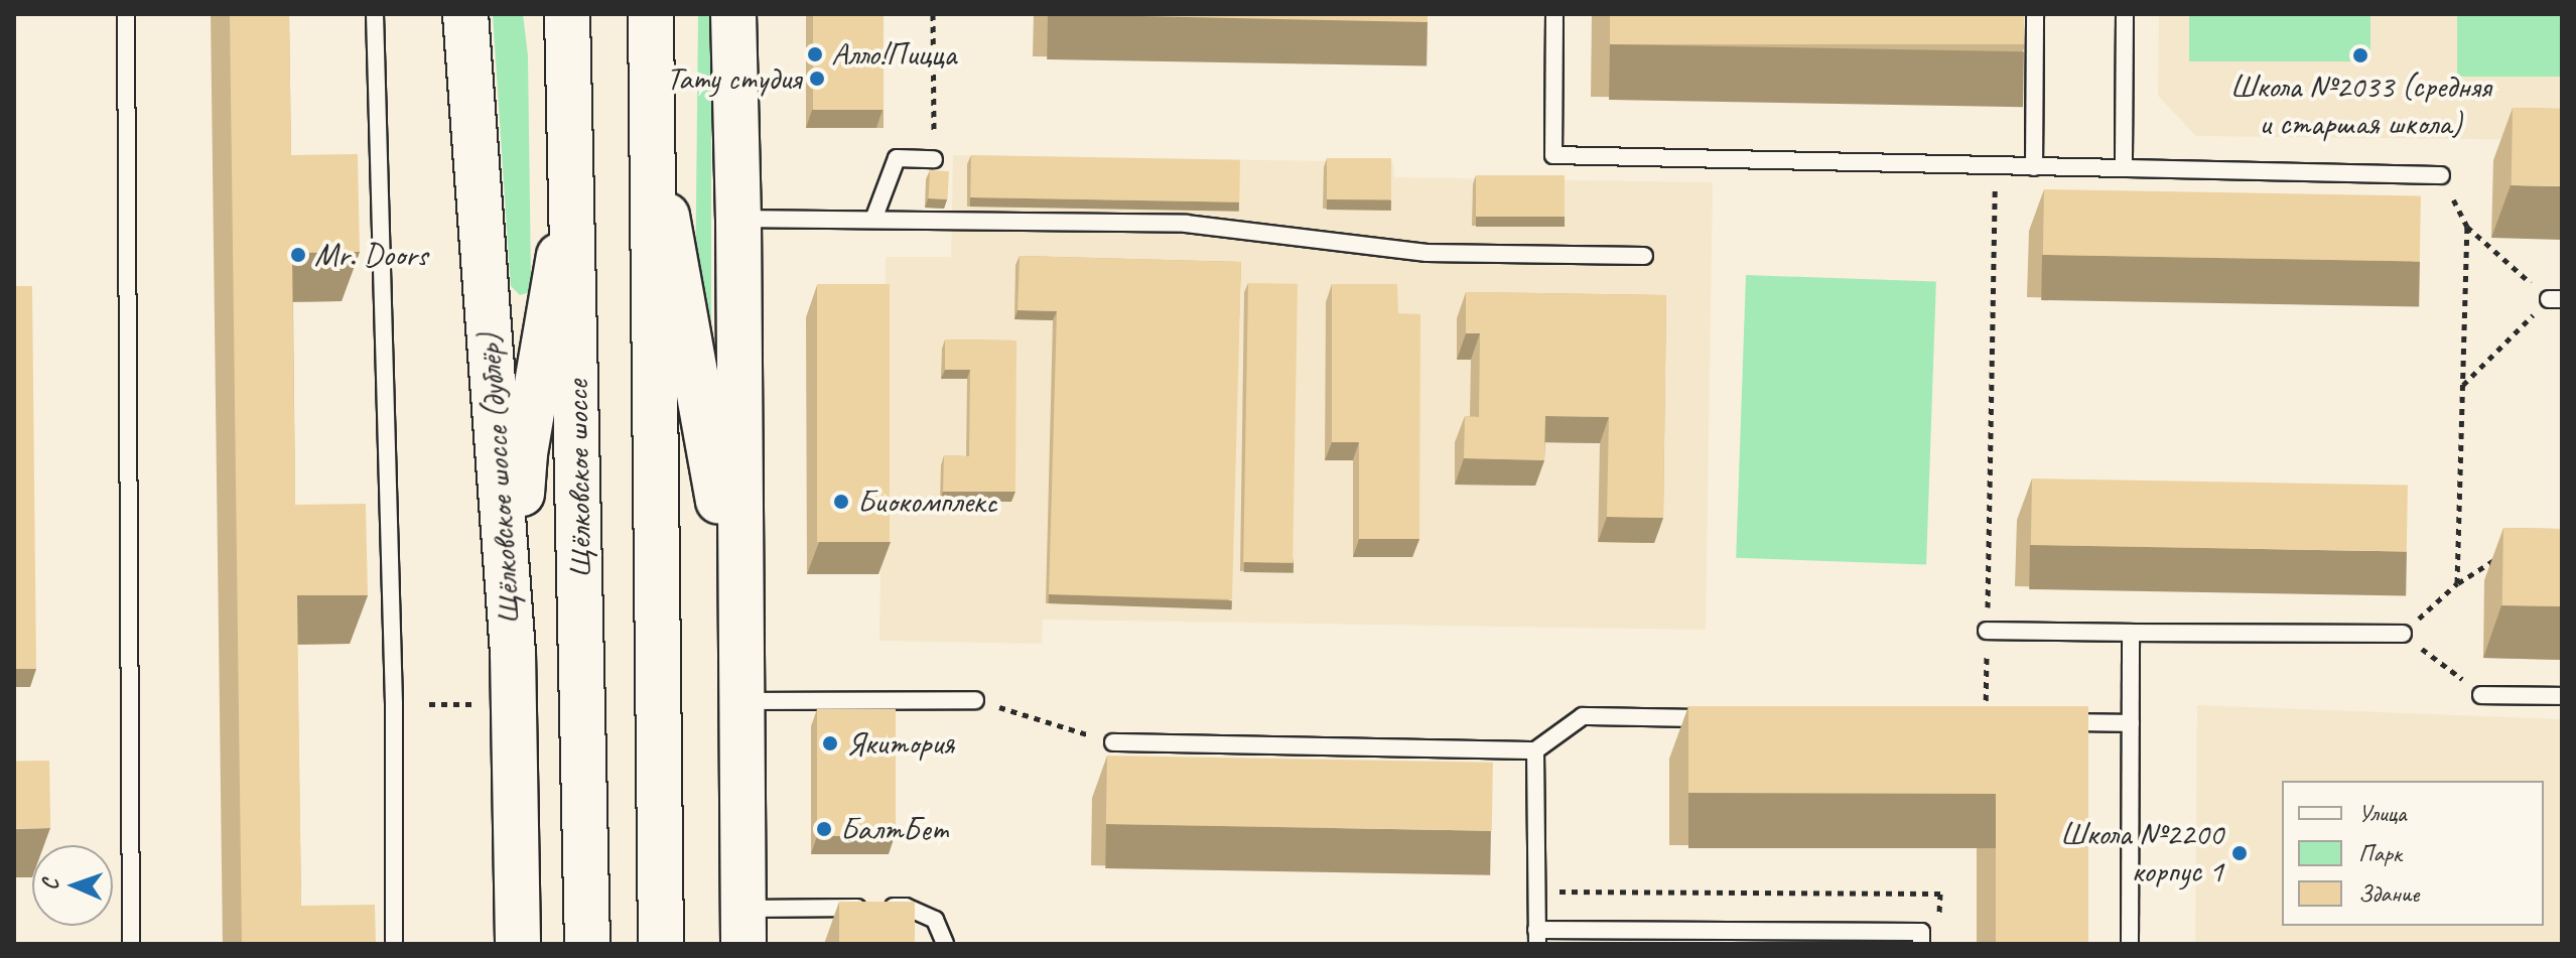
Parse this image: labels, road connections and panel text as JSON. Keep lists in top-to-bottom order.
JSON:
{
  "streets": {
    "main road": ["Щёлковское шоссе (дублёр)", "Щёлковское шоссе"]
  },
  "places": [
    "Алло!Пицца",
    "Школа №2033 (средняя и старшая школа)",
    "Тату студия",
    "Mr. Doors",
    "Биокомплекс",
    "Якитория",
    "БалтБет",
    "Школа №2200 корпус 1"
  ],
  "legend": ["Улица", "Парк", "Здание"],
  "north": "left"
}
